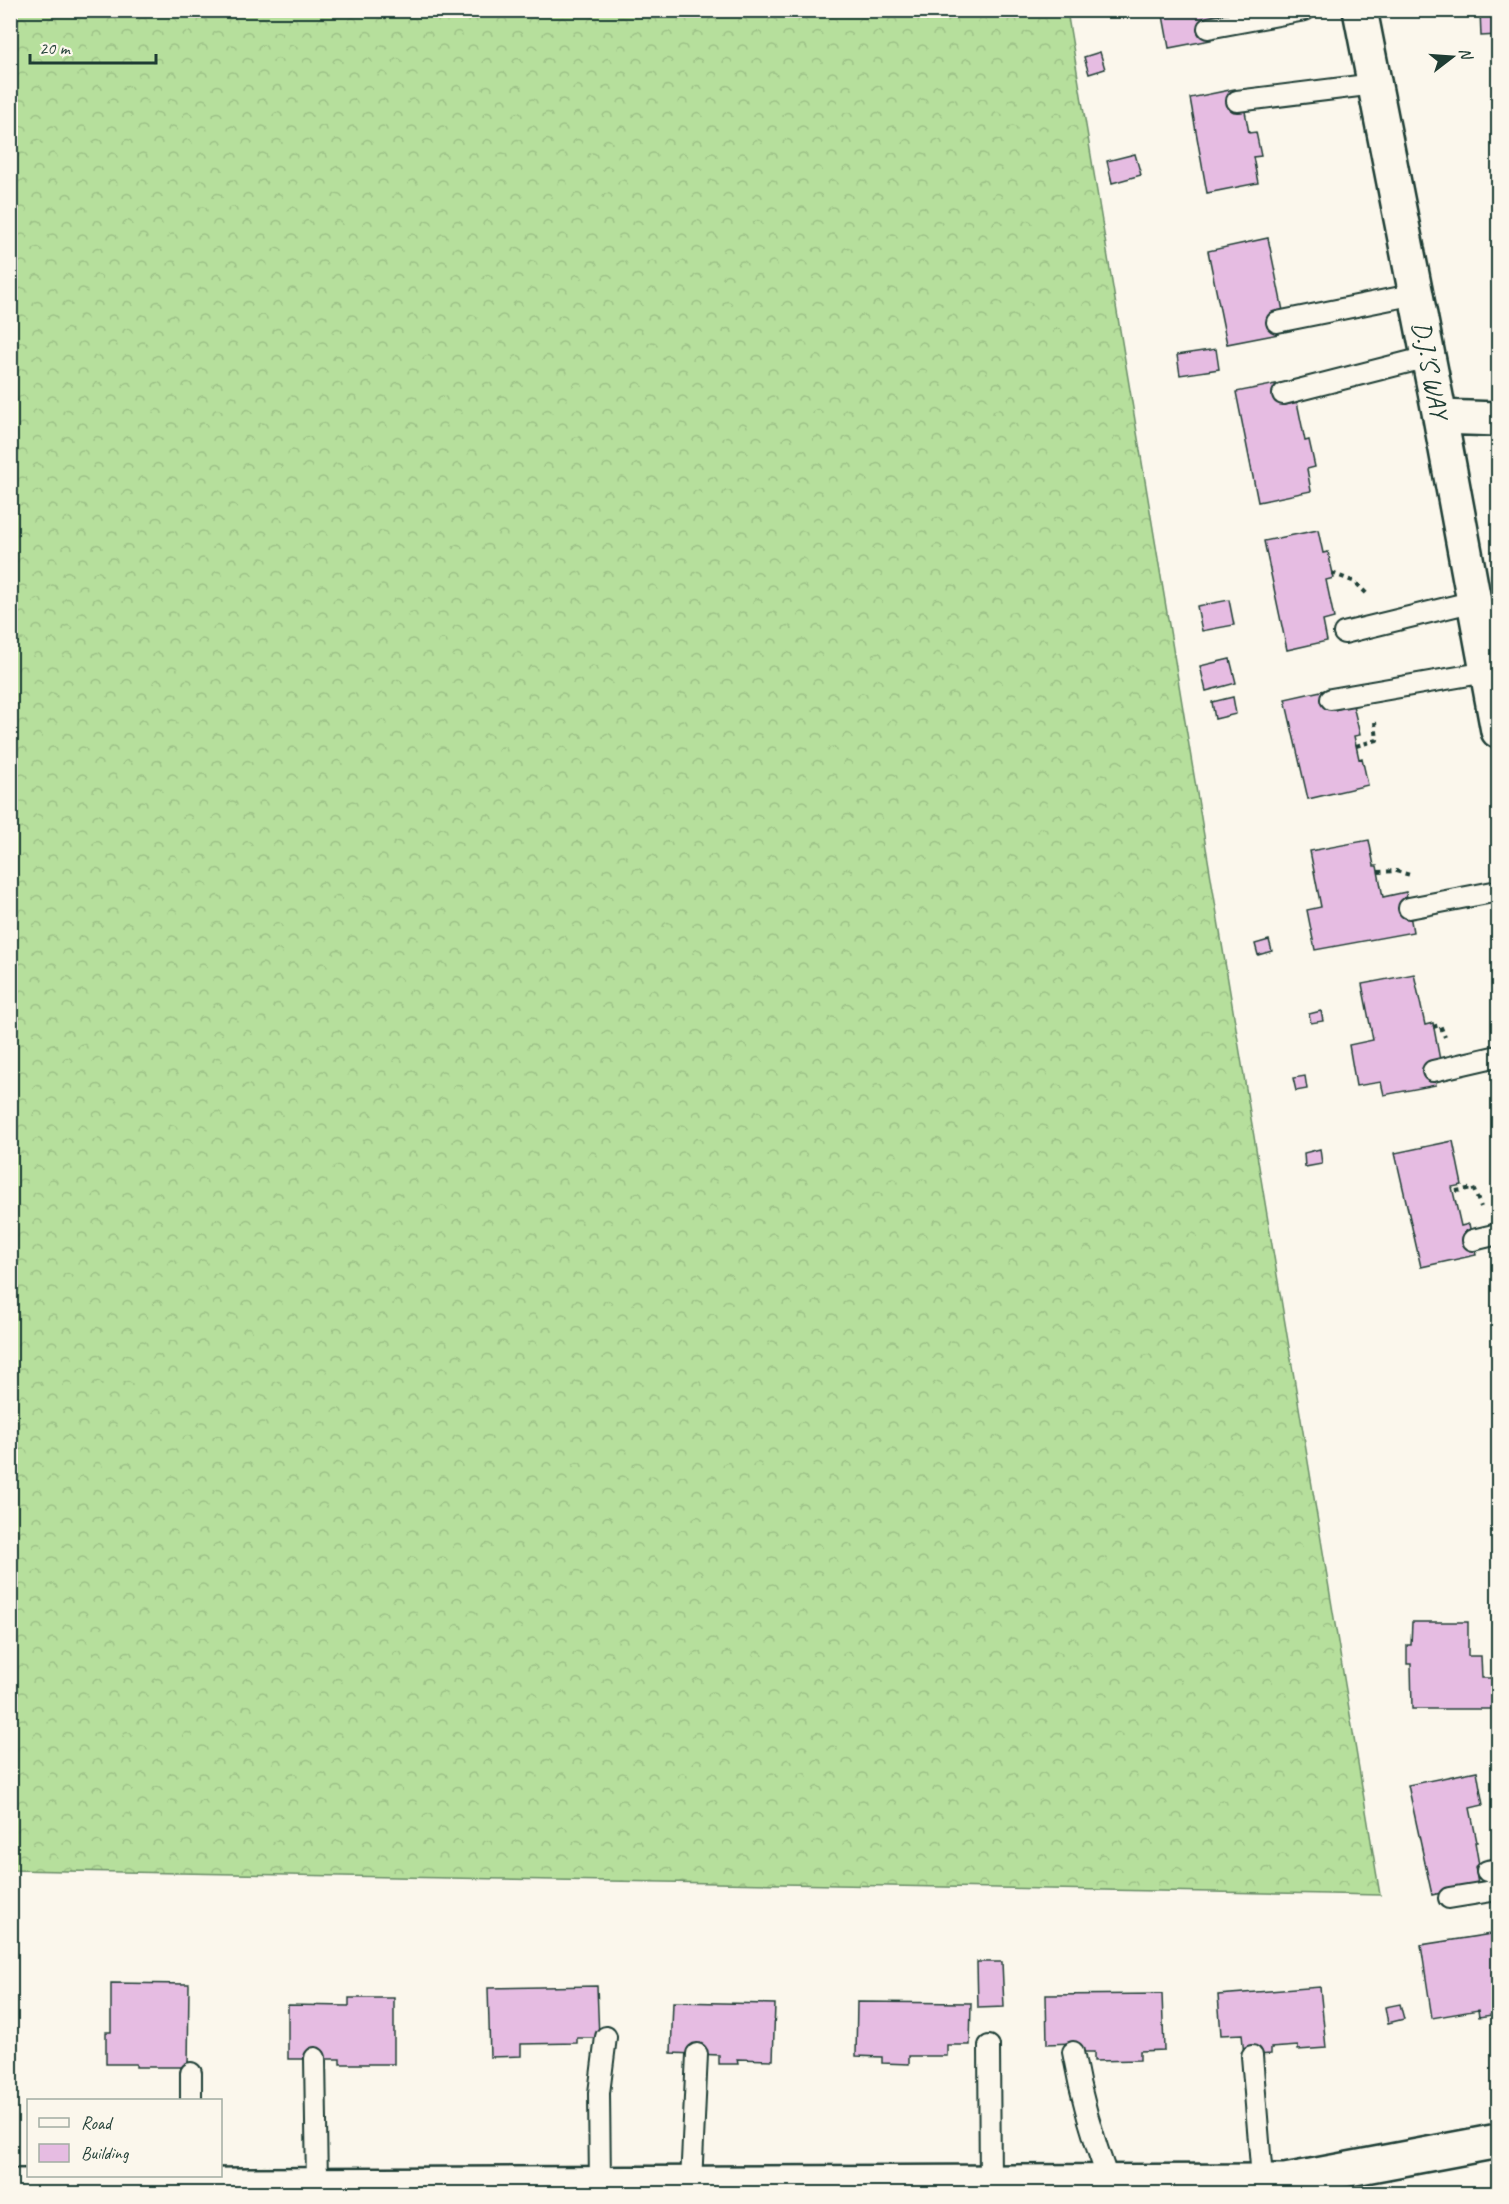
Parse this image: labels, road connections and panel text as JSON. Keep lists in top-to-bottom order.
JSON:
{
  "streets": {
    "street": ["D.J.'S WAY"]
  },
  "legend": ["Road", "Building"],
  "scale_bar": "20 m",
  "north": "right"
}
